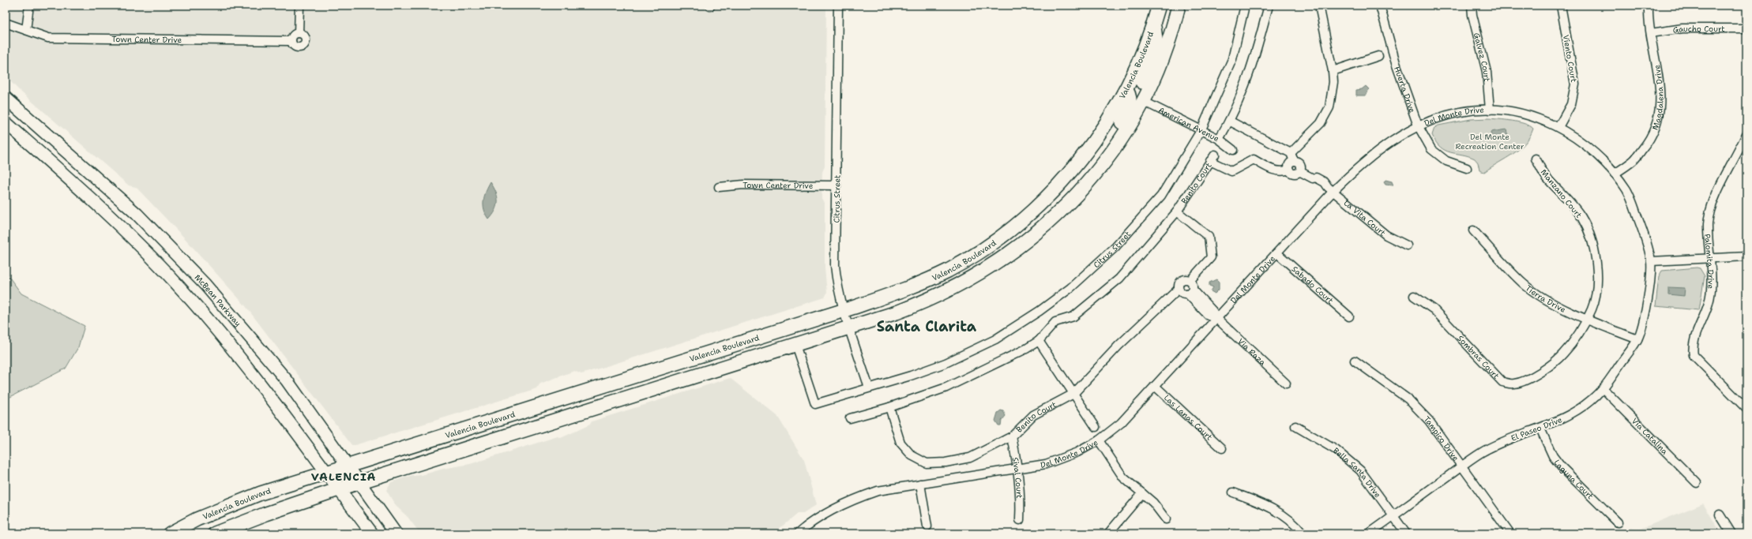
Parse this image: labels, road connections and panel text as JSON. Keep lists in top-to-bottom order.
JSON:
{
  "streets": {
    "main road": ["Valencia Boulevard", "McBean Parkway"],
    "street": [
      "Gaucho Court",
      "Town Center Drive",
      "Galvez Court",
      "Viento Court",
      "Huerta Drive",
      "Magdalena Drive",
      "Del Monte Drive",
      "American Avenue",
      "Benito Court",
      "Manzano Court",
      "Citrus Street",
      "La Vita Court",
      "Palomita Drive",
      "Sabado Court",
      "Tierra Drive",
      "Via Raza",
      "Sombras Court",
      "Las Lanas Court",
      "El Paseo Drive",
      "Via Catalina",
      "Tampico Drive",
      "Bella Santa Drive",
      "Sival Court",
      "Laguna Court"
    ]
  },
  "crossings": [
    ["Gaucho Court", "Magdalena Drive"],
    ["Town Center Drive", "Citrus Street"],
    ["Galvez Court", "Del Monte Drive"],
    ["Viento Court", "Del Monte Drive"],
    ["Valencia Boulevard", "Citrus Street"],
    ["Valencia Boulevard", "McBean Parkway"],
    ["Huerta Drive", "Del Monte Drive"],
    ["Magdalena Drive", "Del Monte Drive"],
    ["Del Monte Drive", "La Vita Court"],
    ["Del Monte Drive", "Sabado Court"],
    ["Del Monte Drive", "Via Raza"],
    ["Del Monte Drive", "Las Lanas Court"],
    ["Del Monte Drive", "El Paseo Drive"],
    ["Del Monte Drive", "Sival Court"],
    ["American Avenue", "Citrus Street"],
    ["Benito Court", "La Vita Court"],
    ["Benito Court", "Via Raza"],
    ["Benito Court", "Sival Court"],
    ["Manzano Court", "Tierra Drive"],
    ["Manzano Court", "Sombras Court"],
    ["Tierra Drive", "Sombras Court"],
    ["Tierra Drive", "El Paseo Drive"],
    ["El Paseo Drive", "Via Catalina"],
    ["El Paseo Drive", "Tampico Drive"],
    ["El Paseo Drive", "Bella Santa Drive"],
    ["El Paseo Drive", "Laguna Court"]
  ],
  "districts": ["Santa Clarita", "VALENCIA"],
  "parks": ["Del Monte Recreation Center"]
}
